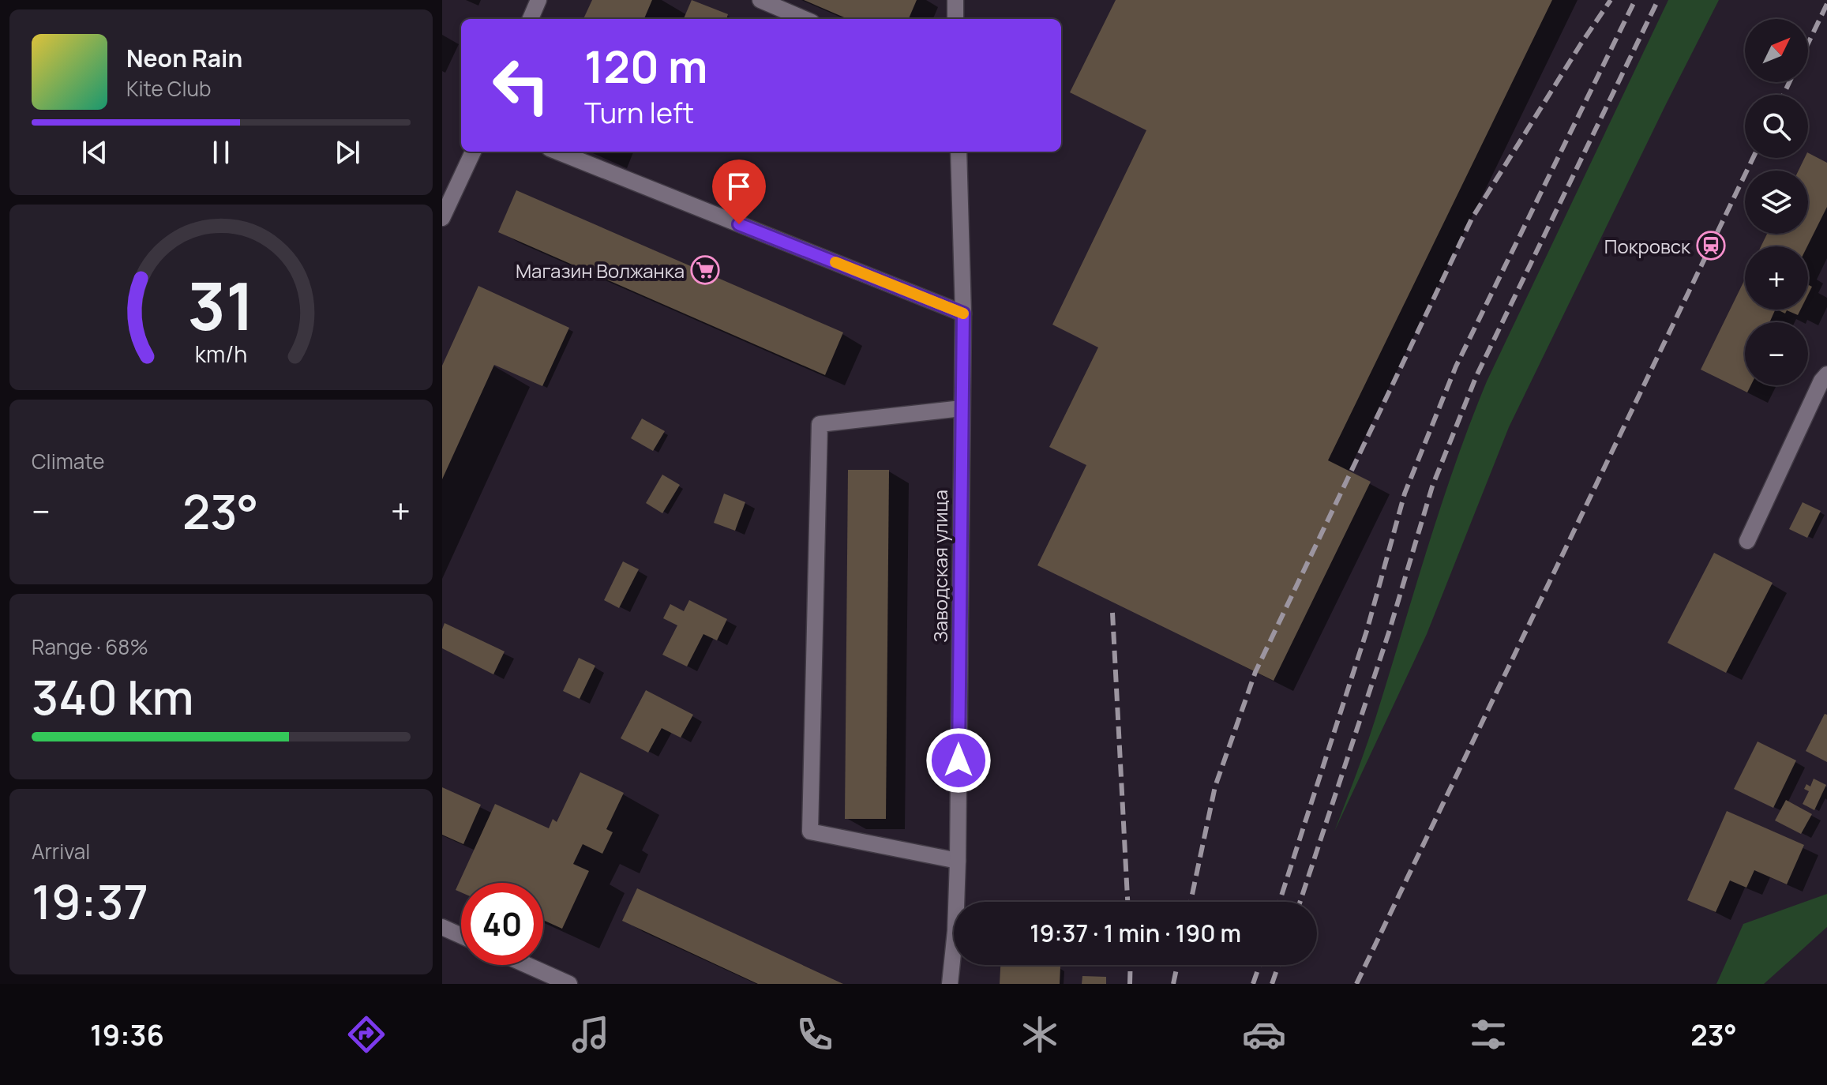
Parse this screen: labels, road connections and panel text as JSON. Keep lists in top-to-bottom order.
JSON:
{
  "streets": {
    "street": ["Заводская улица"]
  },
  "places": {
    "station": ["Покровск"],
    "supermarket": ["Магазин Волжанка"]
  },
  "north": "top right",
  "page": {
    "map_buttons": ["+", "−"],
    "turn": ["120 m", "Turn left"],
    "song": ["Neon Rain", "Kite Club"],
    "tile": [
      "Climate",
      ["Range · 68%", "340 km"],
      ["Arrival", "19:37"]
    ],
    "heat": ["−", "23°", "+"],
    "limit": "40",
    "trip": "19:37 · 1 min · 190 m",
    "tabs": ["19:36", "23°"],
    "gauge": ["31", "km/h"]
  }
}
